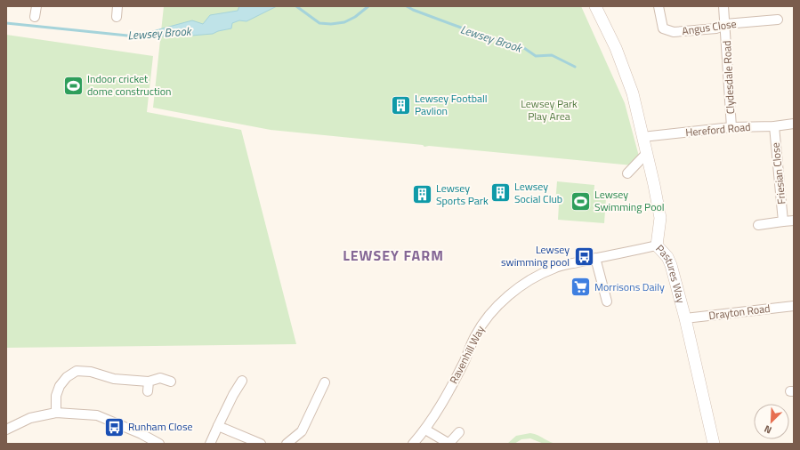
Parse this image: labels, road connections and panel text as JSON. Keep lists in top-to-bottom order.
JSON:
{
  "streets": {
    "street": [
      "Angus Close",
      "Clydesdale Road",
      "Hereford Road",
      "Friesian Close",
      "Pastures Way",
      "Drayton Road",
      "Ravenhill Way"
    ]
  },
  "crossings": [
    ["Angus Close", "Clydesdale Road"],
    ["Clydesdale Road", "Hereford Road"],
    ["Hereford Road", "Friesian Close"],
    ["Hereford Road", "Pastures Way"],
    ["Pastures Way", "Drayton Road"],
    ["Pastures Way", "Ravenhill Way"]
  ],
  "districts": ["LEWSEY FARM"],
  "water": ["Lewsey Brook"],
  "parks": ["Lewsey Park Play Area"],
  "places": {
    "sports": ["Indoor cricket dome construction", "Lewsey Swimming Pool"],
    "building": ["Lewsey Football Pavlion", "Lewsey Social Club", "Lewsey Sports Park"],
    "bus stop": ["Lewsey swimming pool", "Runham Close"],
    "supermarket": ["Morrisons Daily"]
  },
  "north": "bottom left"
}
